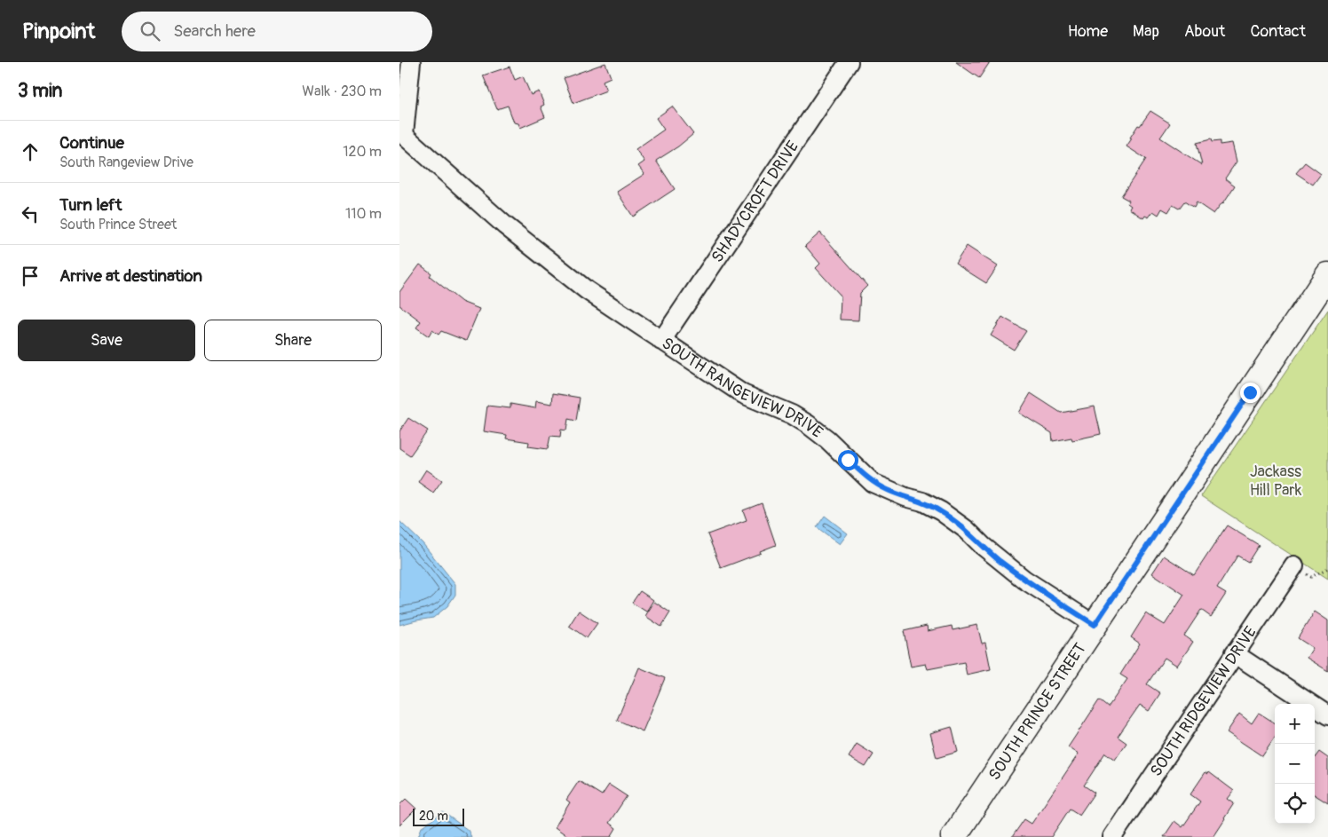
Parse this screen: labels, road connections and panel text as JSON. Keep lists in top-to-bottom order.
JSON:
{
  "streets": {
    "street": [
      "SHADYCROFT DRIVE",
      "SOUTH RANGEVIEW DRIVE",
      "SOUTH RIDGEVIEW DRIVE",
      "SOUTH PRINCE STREET"
    ]
  },
  "crossings": [
    ["SHADYCROFT DRIVE", "SOUTH RANGEVIEW DRIVE"],
    ["SOUTH RANGEVIEW DRIVE", "SOUTH PRINCE STREET"]
  ],
  "parks": ["Jackass Hill Park"],
  "scale_bar": "20 m",
  "page": {
    "header": "Pinpoint",
    "search": "Search here",
    "nav": [
      "Home",
      "Map",
      "About",
      "Contact"
    ],
    "heading": ["3 min", "Walk · 230 m"],
    "list": [
      ["Continue", "South Rangeview Drive", "120 m"],
      ["Turn left", "South Prince Street", "110 m"],
      "Arrive at destination"
    ],
    "buttons": ["Save", "Share"],
    "map_buttons": ["+", "−"],
    "scale": "20 m"
  }
}
